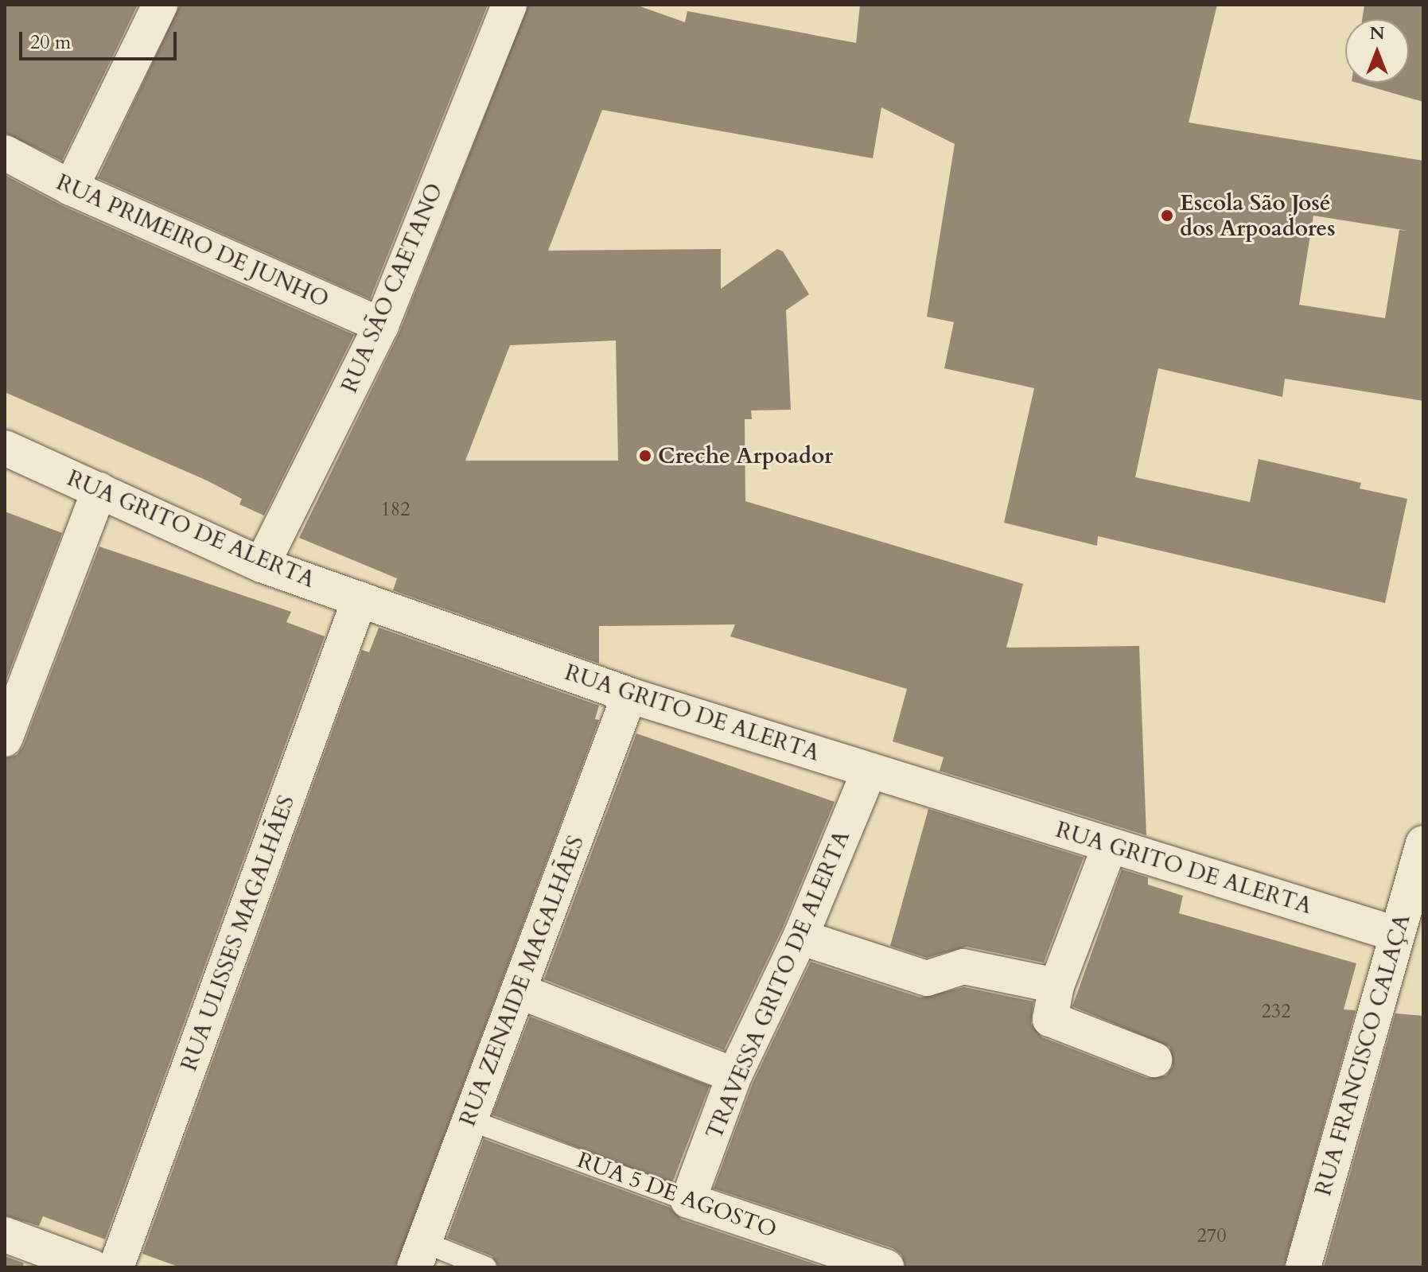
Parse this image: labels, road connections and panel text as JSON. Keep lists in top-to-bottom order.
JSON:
{
  "streets": {
    "street": [
      "RUA PRIMEIRO DE JUNHO",
      "RUA SÃO CAETANO",
      "RUA GRITO DE ALERTA",
      "RUA ULISSES MAGALHÃES",
      "RUA ZENAIDE MAGALHÃES",
      "TRAVESSA GRITO DE ALERTA",
      "RUA FRANCISCO CALAÇA",
      "RUA 5 DE AGOSTO"
    ]
  },
  "crossings": [
    ["RUA PRIMEIRO DE JUNHO", "RUA SÃO CAETANO"],
    ["RUA SÃO CAETANO", "RUA GRITO DE ALERTA"],
    ["RUA GRITO DE ALERTA", "RUA ULISSES MAGALHÃES"],
    ["RUA GRITO DE ALERTA", "RUA ZENAIDE MAGALHÃES"],
    ["RUA GRITO DE ALERTA", "TRAVESSA GRITO DE ALERTA"],
    ["RUA GRITO DE ALERTA", "RUA FRANCISCO CALAÇA"],
    ["RUA ZENAIDE MAGALHÃES", "RUA 5 DE AGOSTO"],
    ["TRAVESSA GRITO DE ALERTA", "RUA 5 DE AGOSTO"]
  ],
  "places": ["Escola São José dos Arpoadores", "Creche Arpoador"],
  "house_numbers": ["182", "232", "270"],
  "scale_bar": "20 m",
  "north": "top"
}
